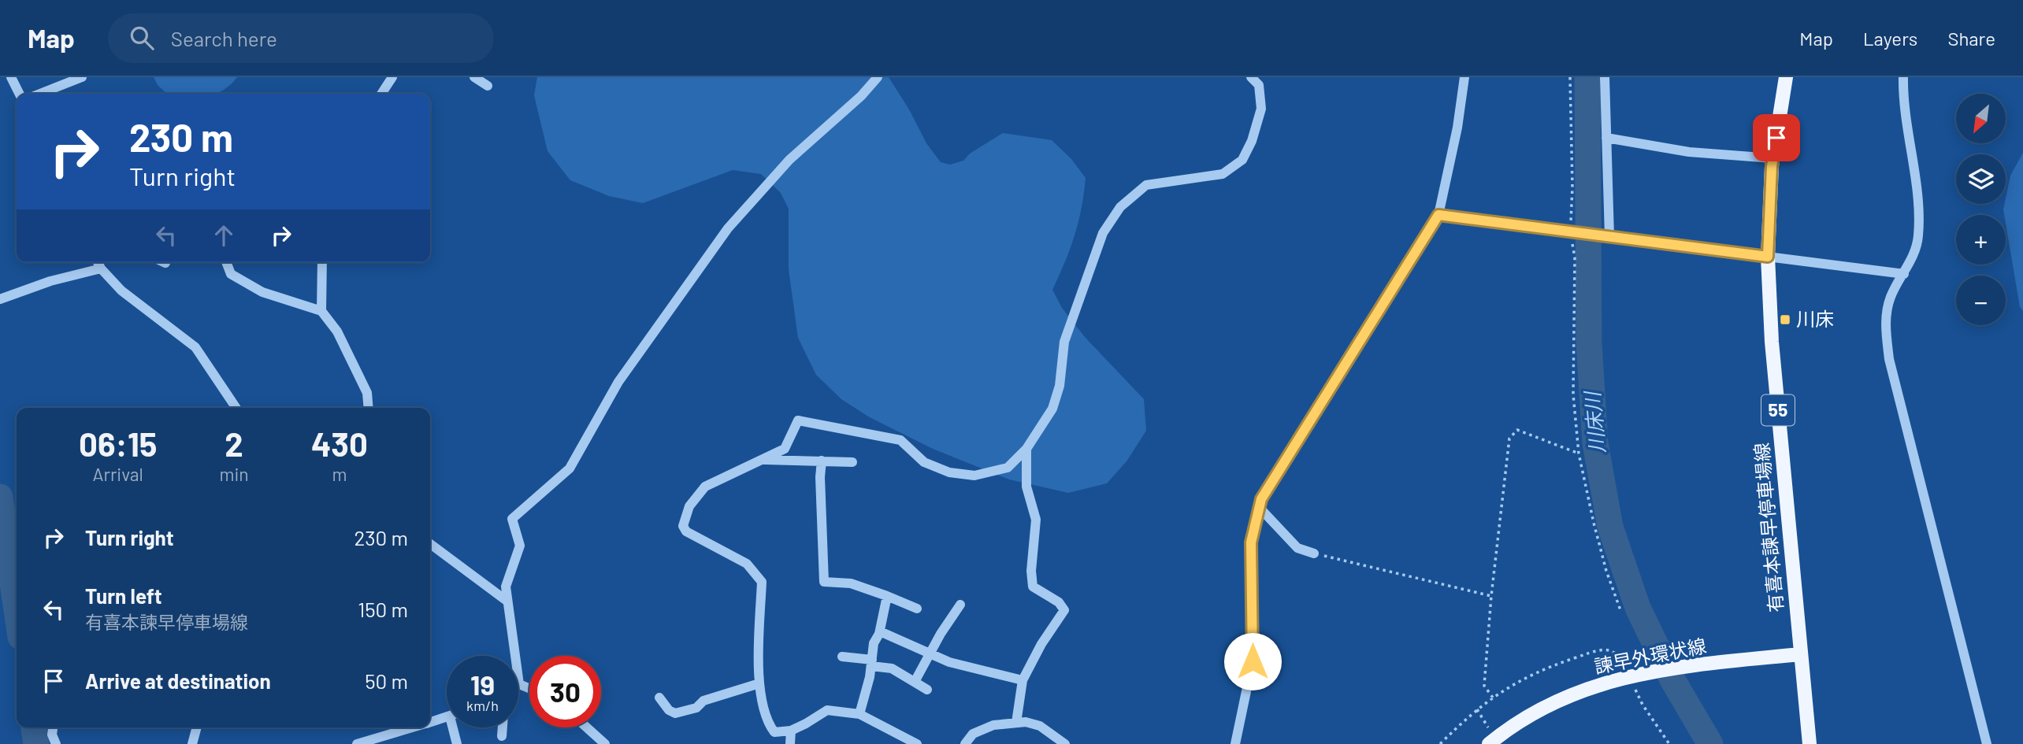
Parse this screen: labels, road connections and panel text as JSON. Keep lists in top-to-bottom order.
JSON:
{
  "streets": {
    "main road": ["55", "有喜本諫早停車場線", "諫早外環状線"]
  },
  "crossings": [
    ["有喜本諫早停車場線", "諫早外環状線"]
  ],
  "water": ["川床川"],
  "places": {
    "transit": ["川床"]
  },
  "north": "bottom left",
  "page": {
    "header": "Map",
    "search": "Search here",
    "nav": ["Map", "Layers", "Share"],
    "map_buttons": ["+", "−"],
    "turn": ["230 m", "Turn right"],
    "eta": [
      "06:15",
      "Arrival",
      "2",
      "min",
      "430",
      "m"
    ],
    "list": [
      {
        "name": "Turn right",
        "value": "230 m"
      },
      {
        "name": "Turn left",
        "note": "有喜本諫早停車場線",
        "value": "150 m"
      },
      {
        "name": "Arrive at destination",
        "value": "50 m"
      }
    ],
    "speed": "19 km/h",
    "limit": "30"
  }
}
